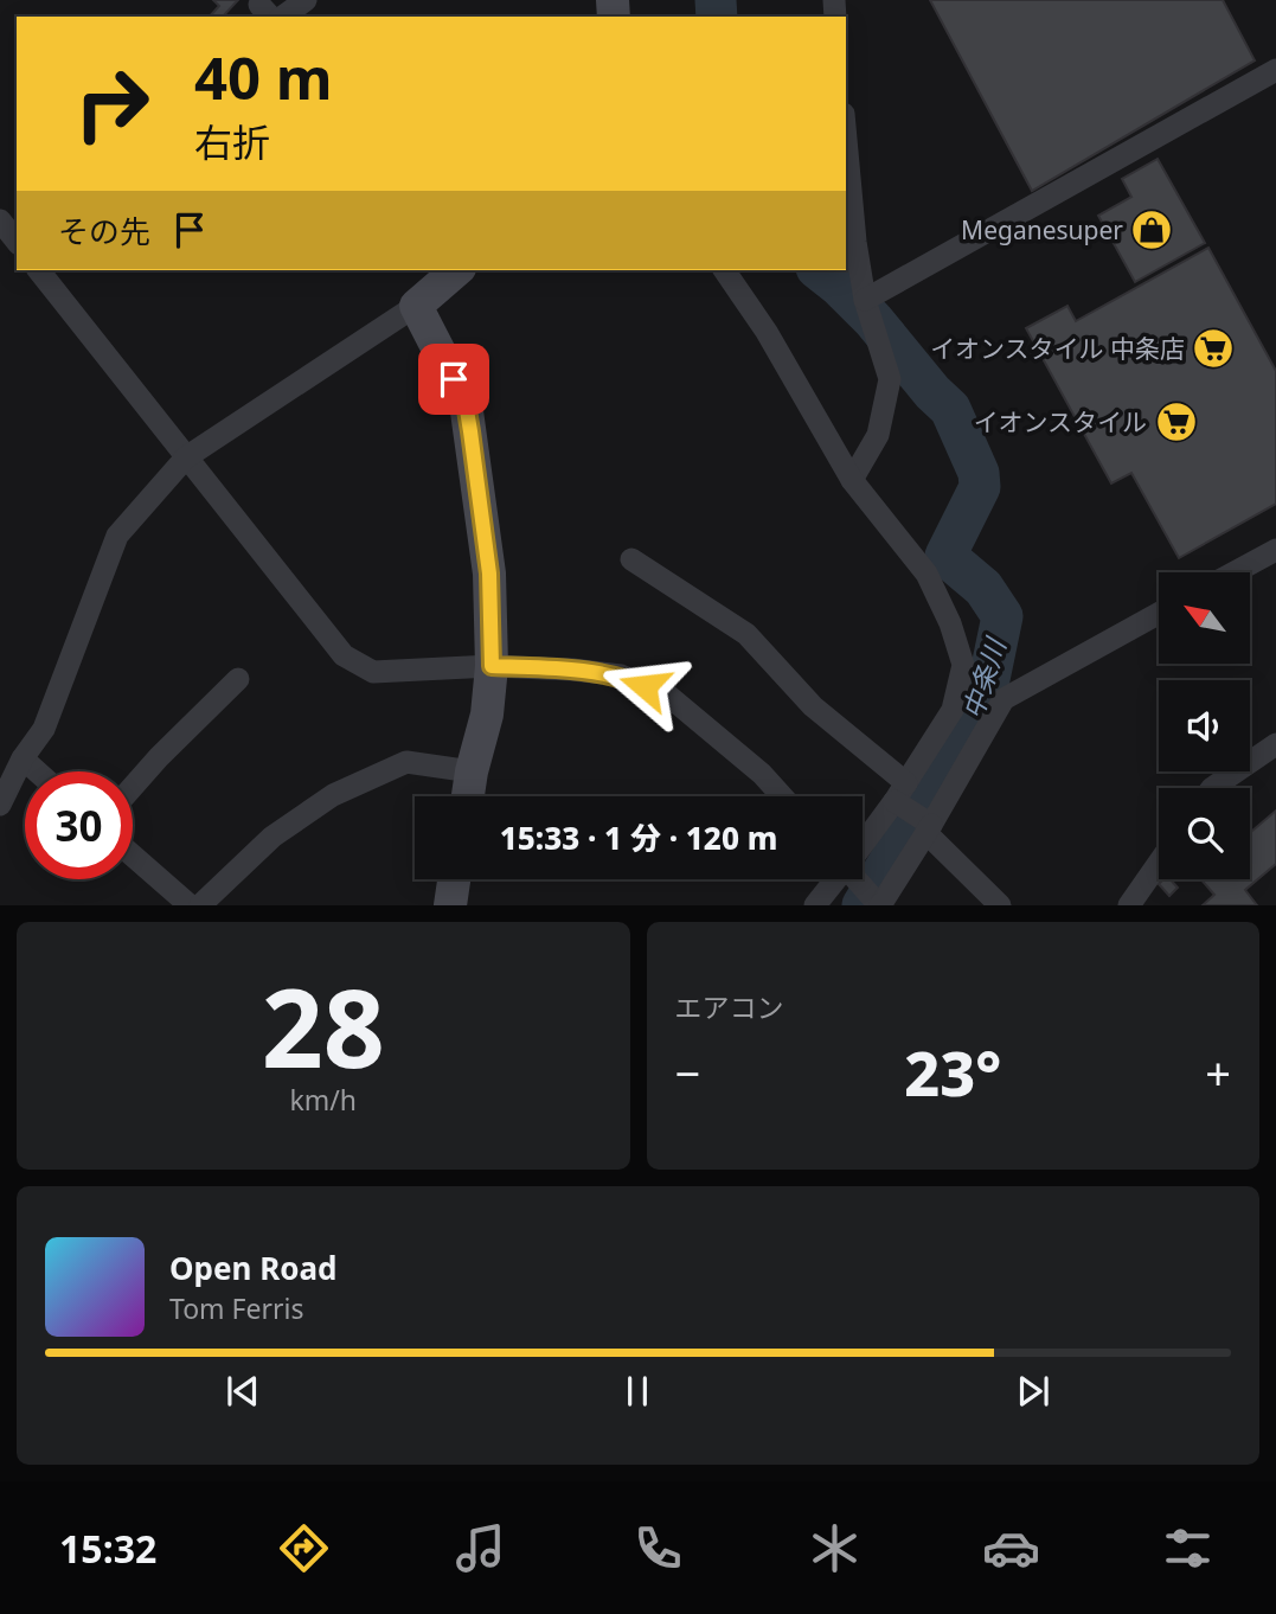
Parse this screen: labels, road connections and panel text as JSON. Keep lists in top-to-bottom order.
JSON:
{
  "water": ["中条川"],
  "places": {
    "shop": ["Meganesuper"],
    "supermarket": ["イオンスタイル 中条店", "イオンスタイル"]
  },
  "north": "top left",
  "page": {
    "turn": ["40 m", "右折"],
    "then": "その先",
    "limit": "30",
    "trip": "15:33 · 1 分 · 120 m",
    "tile": [
      ["28", "km/h"],
      "エアコン"
    ],
    "heat": ["−", "23°", "+"],
    "song": ["Open Road", "Tom Ferris"],
    "tabs": "15:32"
  }
}
